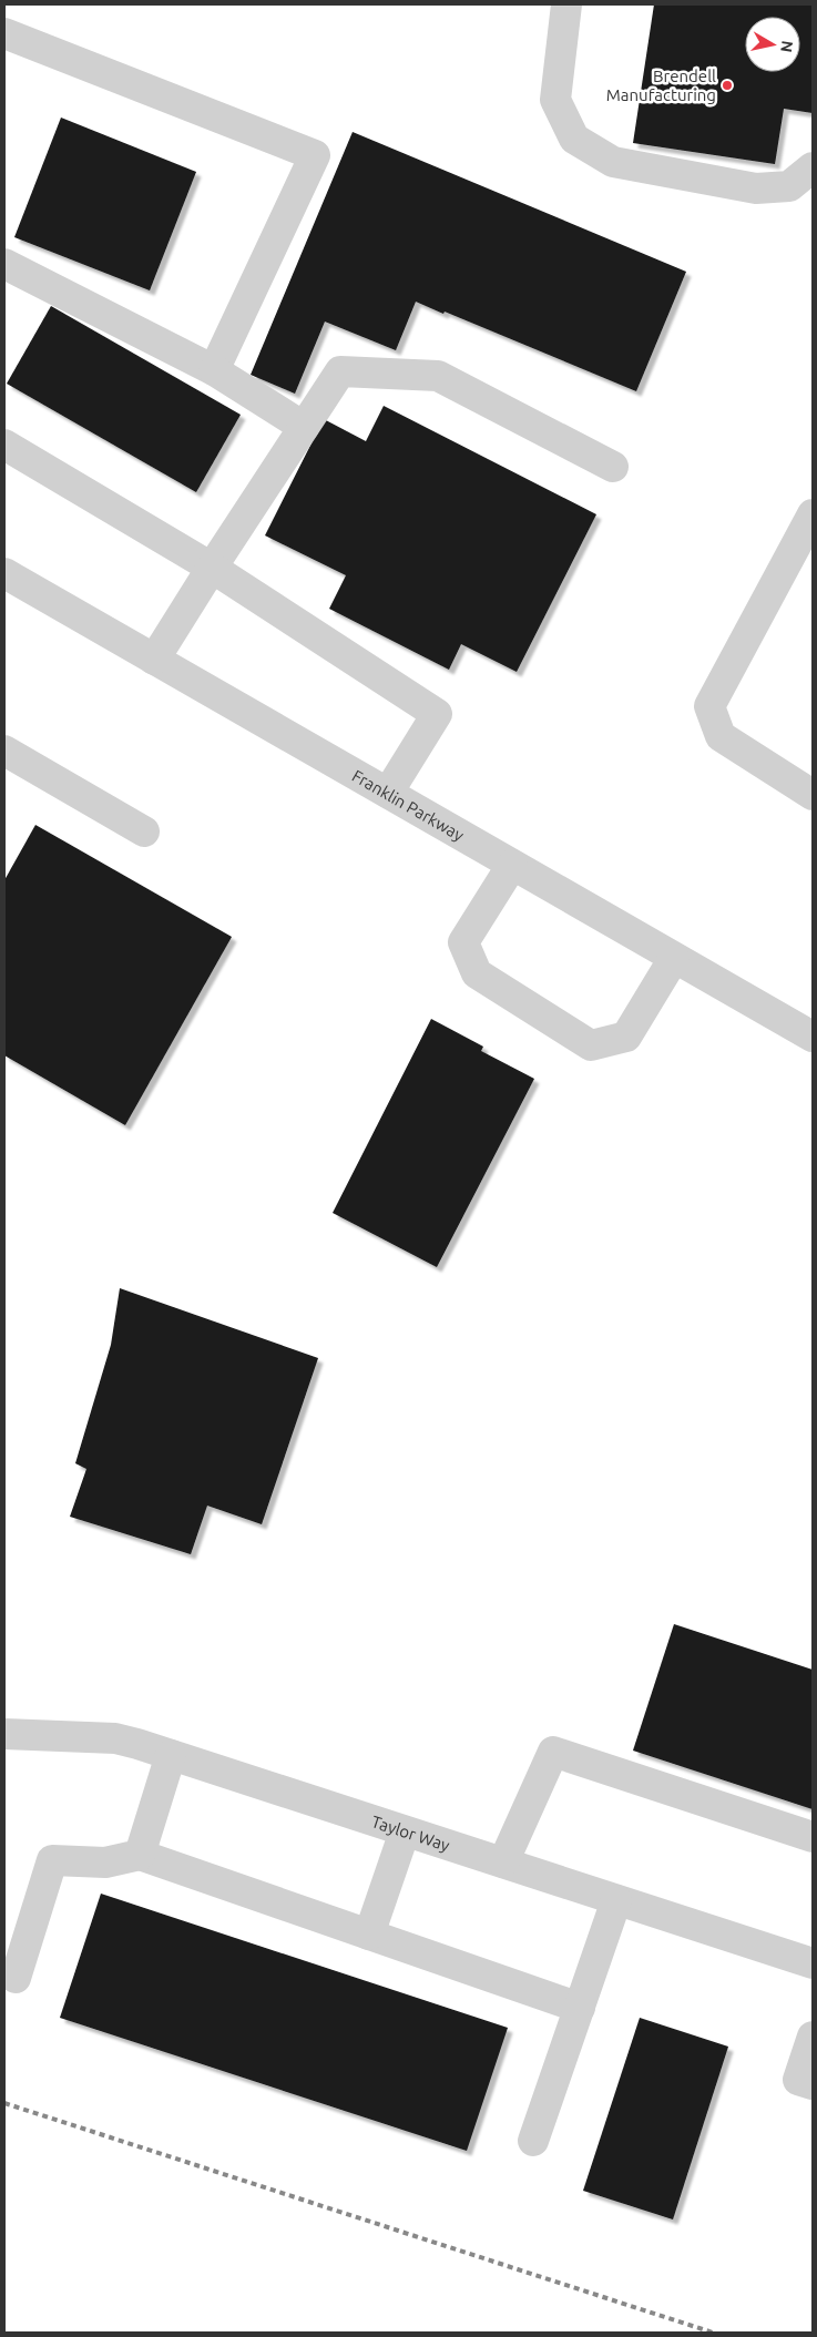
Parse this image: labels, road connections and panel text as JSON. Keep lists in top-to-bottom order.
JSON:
{
  "streets": {
    "street": ["Franklin Parkway", "Taylor Way"]
  },
  "places": ["Brendell Manufacturing"],
  "north": "right"
}
